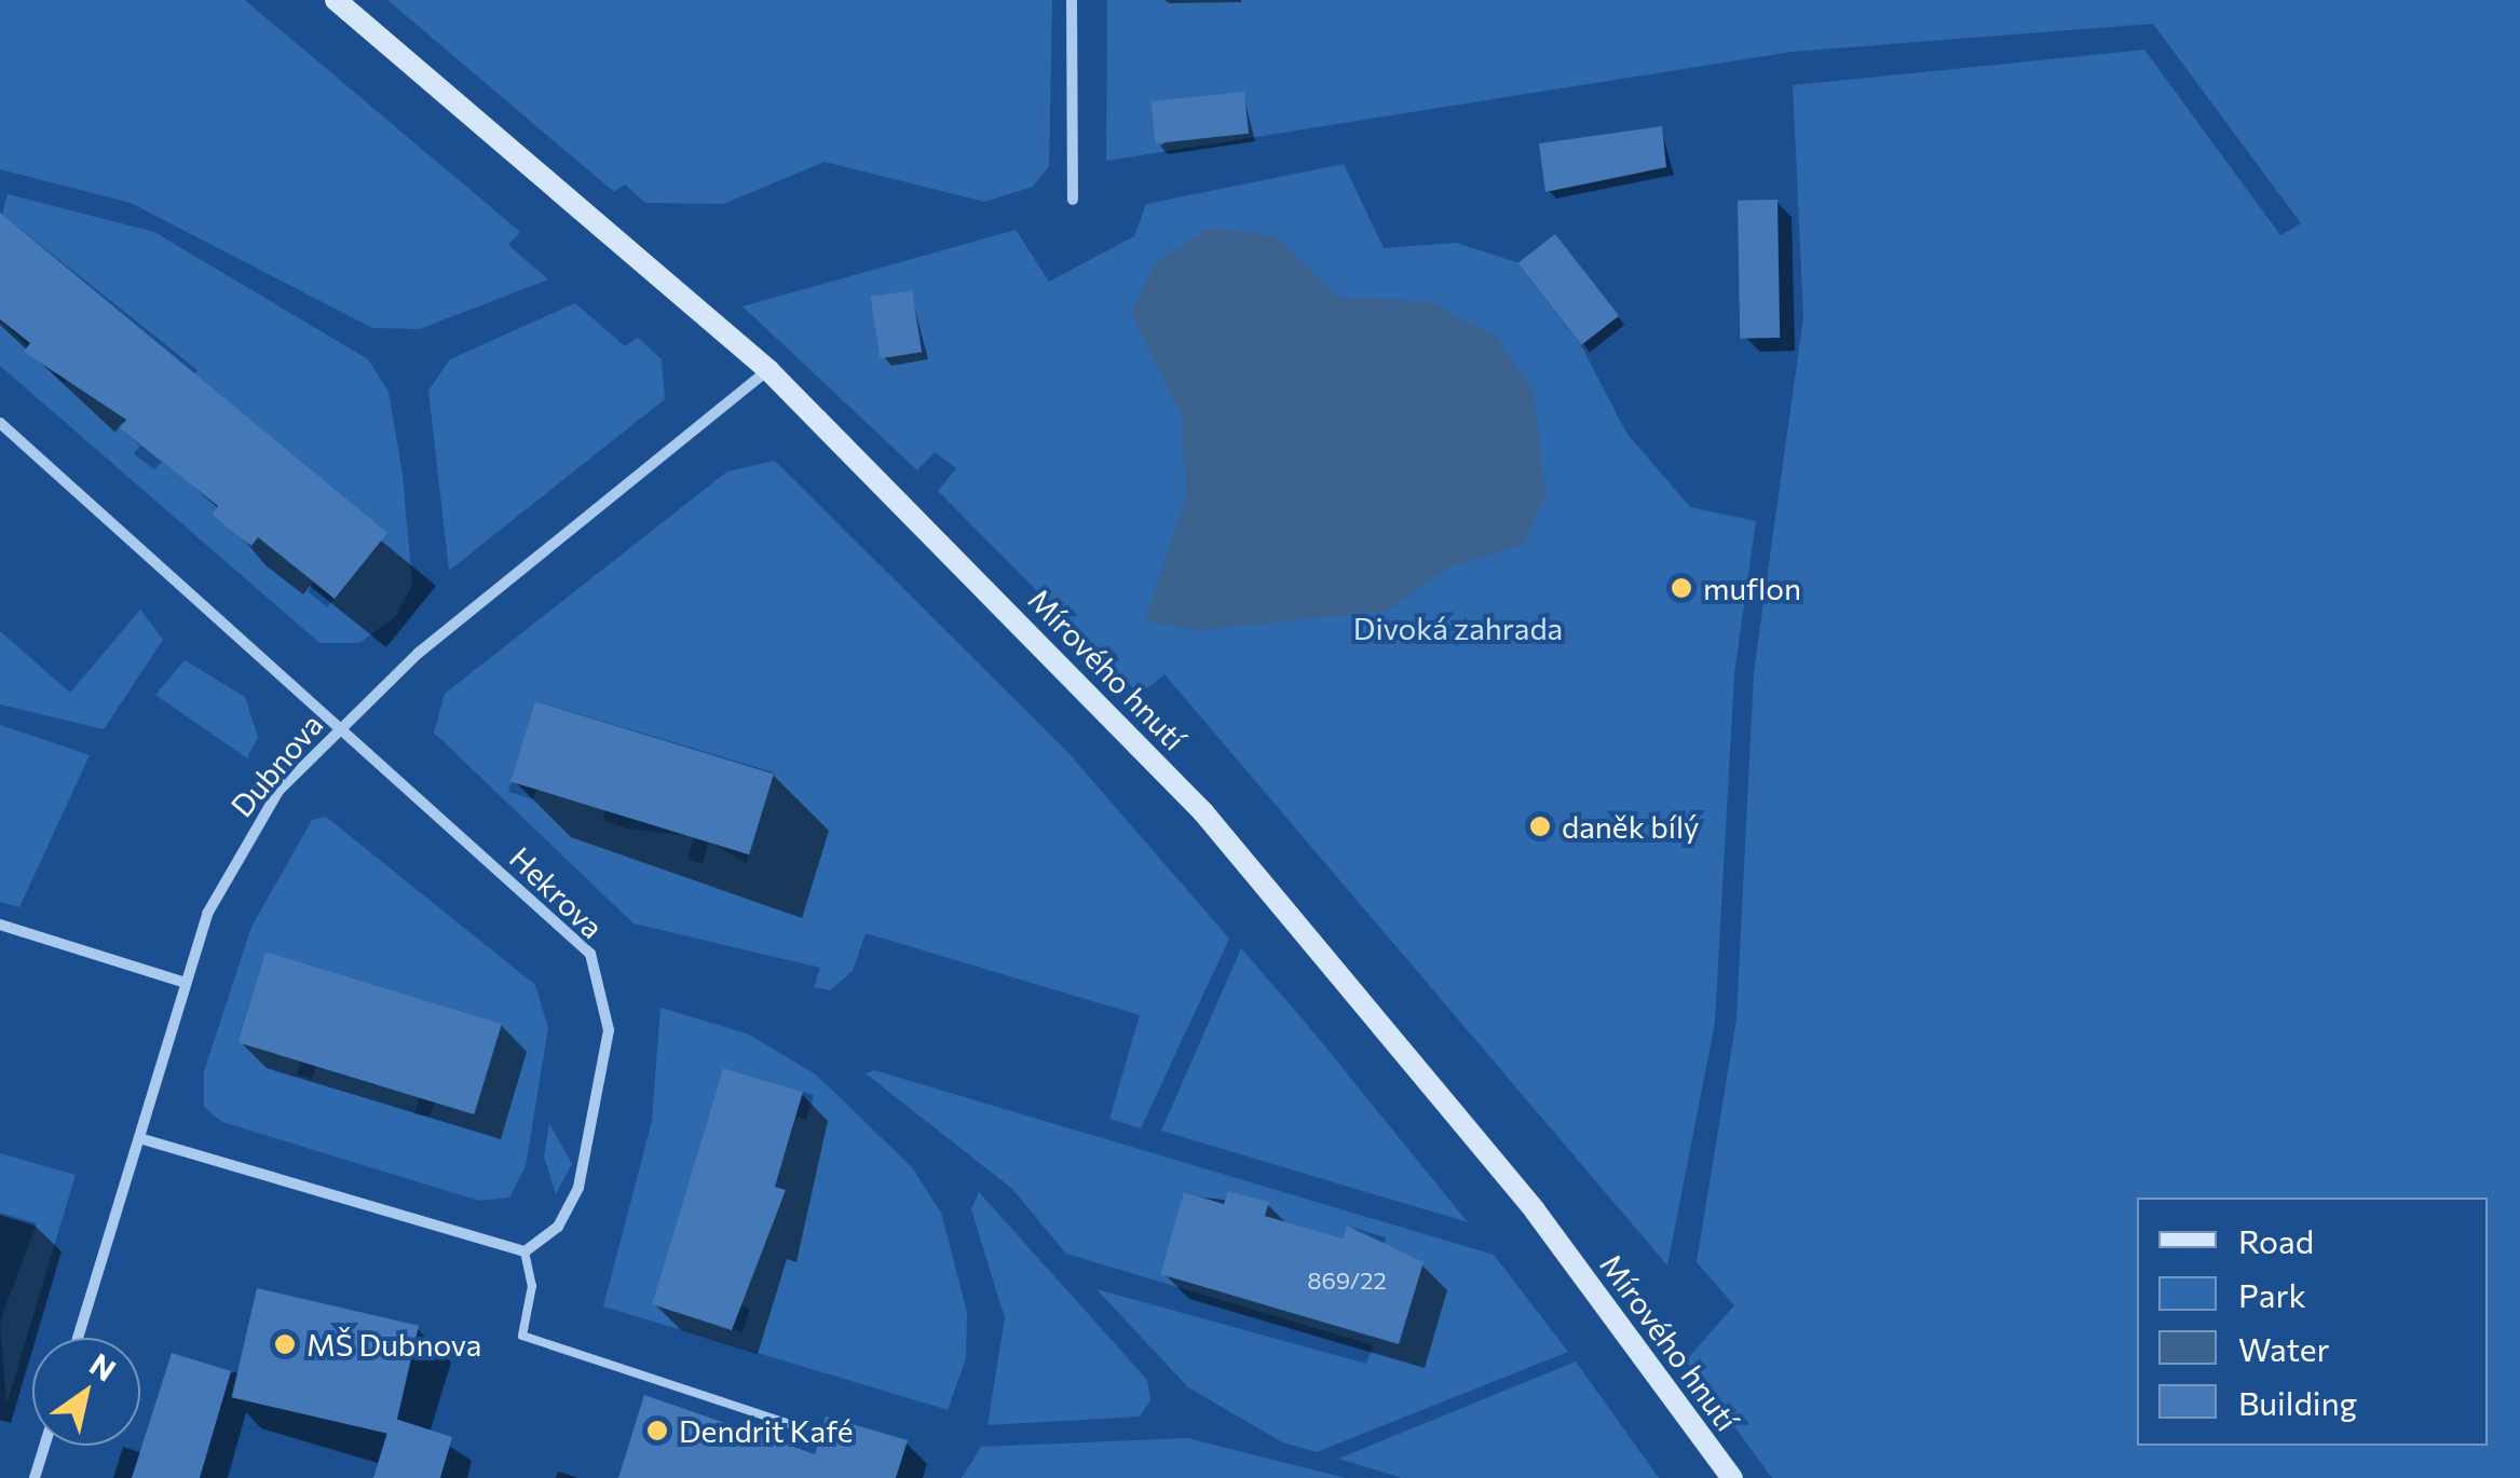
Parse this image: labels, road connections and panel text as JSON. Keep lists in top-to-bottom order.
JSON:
{
  "streets": {
    "main road": ["Mírového hnutí"],
    "street": ["Dubnova", "Hekrova"]
  },
  "crossings": [
    ["Mírového hnutí", "Dubnova"],
    ["Dubnova", "Hekrova"]
  ],
  "parks": ["Divoká zahrada"],
  "places": [
    "muflon",
    "daněk bílý",
    "MŠ Dubnova",
    "Dendrit Kafé"
  ],
  "house_numbers": ["869/22"],
  "legend": [
    "Road",
    "Park",
    "Water",
    "Building"
  ],
  "north": "top right"
}
